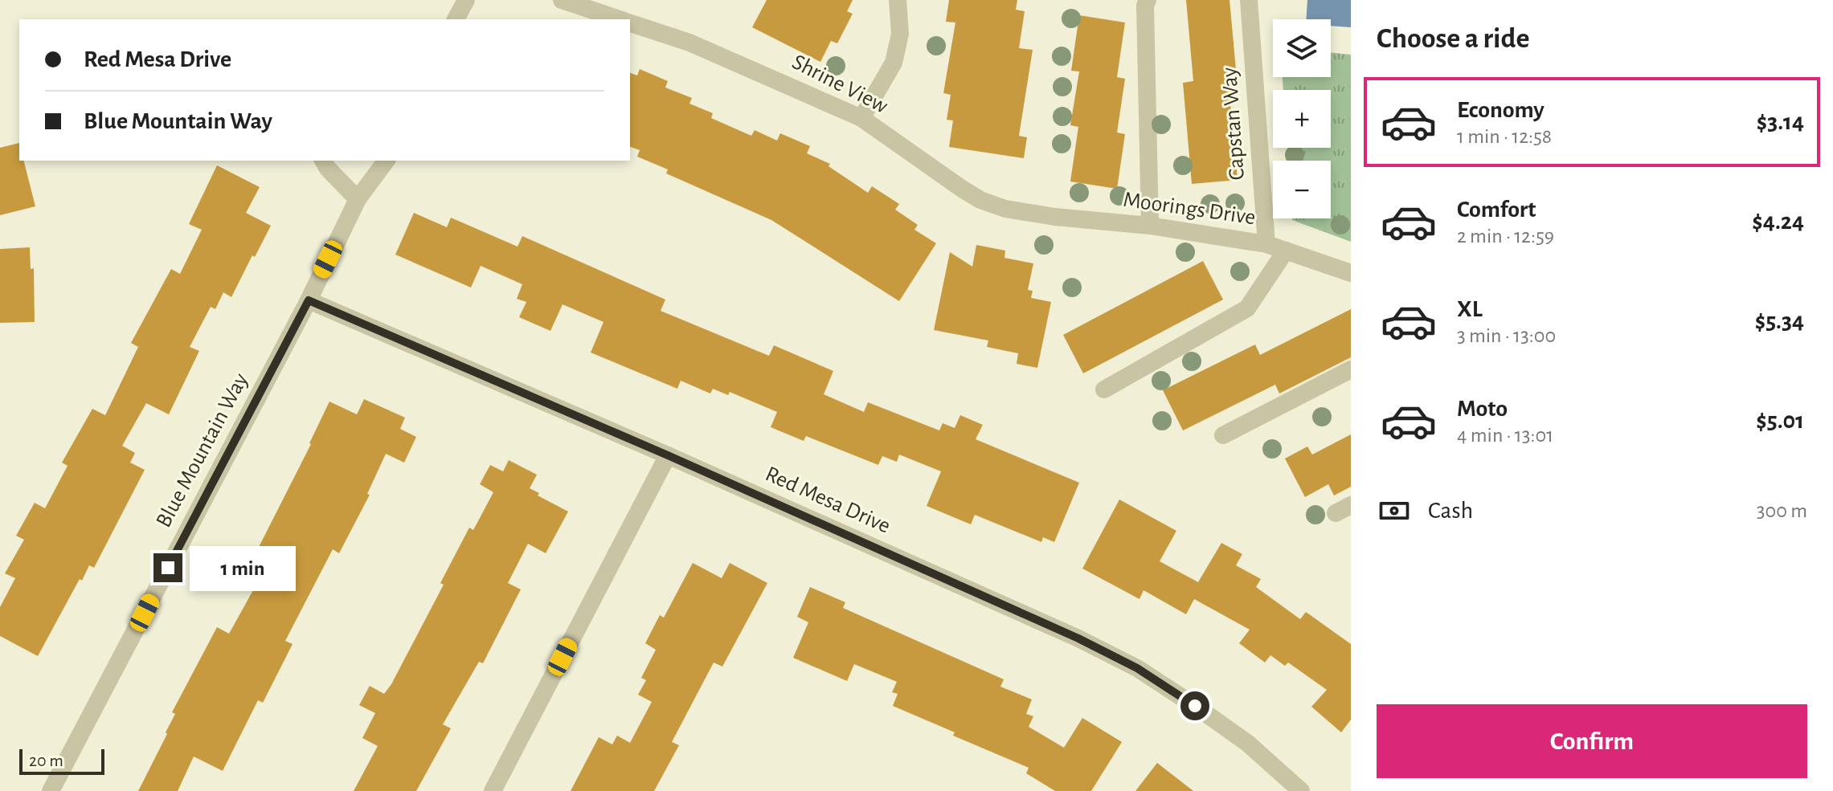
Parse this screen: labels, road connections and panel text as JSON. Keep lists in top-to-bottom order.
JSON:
{
  "streets": {
    "street": [
      "Shrine View",
      "Capstan Way",
      "Moorings Drive",
      "Blue Mountain Way",
      "Red Mesa Drive"
    ]
  },
  "crossings": [
    ["Shrine View", "Moorings Drive"],
    ["Capstan Way", "Moorings Drive"],
    ["Blue Mountain Way", "Red Mesa Drive"]
  ],
  "scale_bar": "20 m",
  "page": {
    "heading": "Choose a ride",
    "map_buttons": ["+", "−"],
    "banner": ["Red Mesa Drive", "Blue Mountain Way"],
    "list": [
      {
        "name": "Economy",
        "note": "1 min · 12:58",
        "value": "$3.14"
      },
      {
        "name": "Comfort",
        "note": "2 min · 12:59",
        "value": "$4.24"
      },
      {
        "name": "XL",
        "note": "3 min · 13:00",
        "value": "$5.34"
      },
      {
        "name": "Moto",
        "note": "4 min · 13:01",
        "value": "$5.01"
      }
    ],
    "pay": ["Cash", "300 m"],
    "bubble": "1 min",
    "buttons": "Confirm",
    "scale": "20 m"
  }
}
